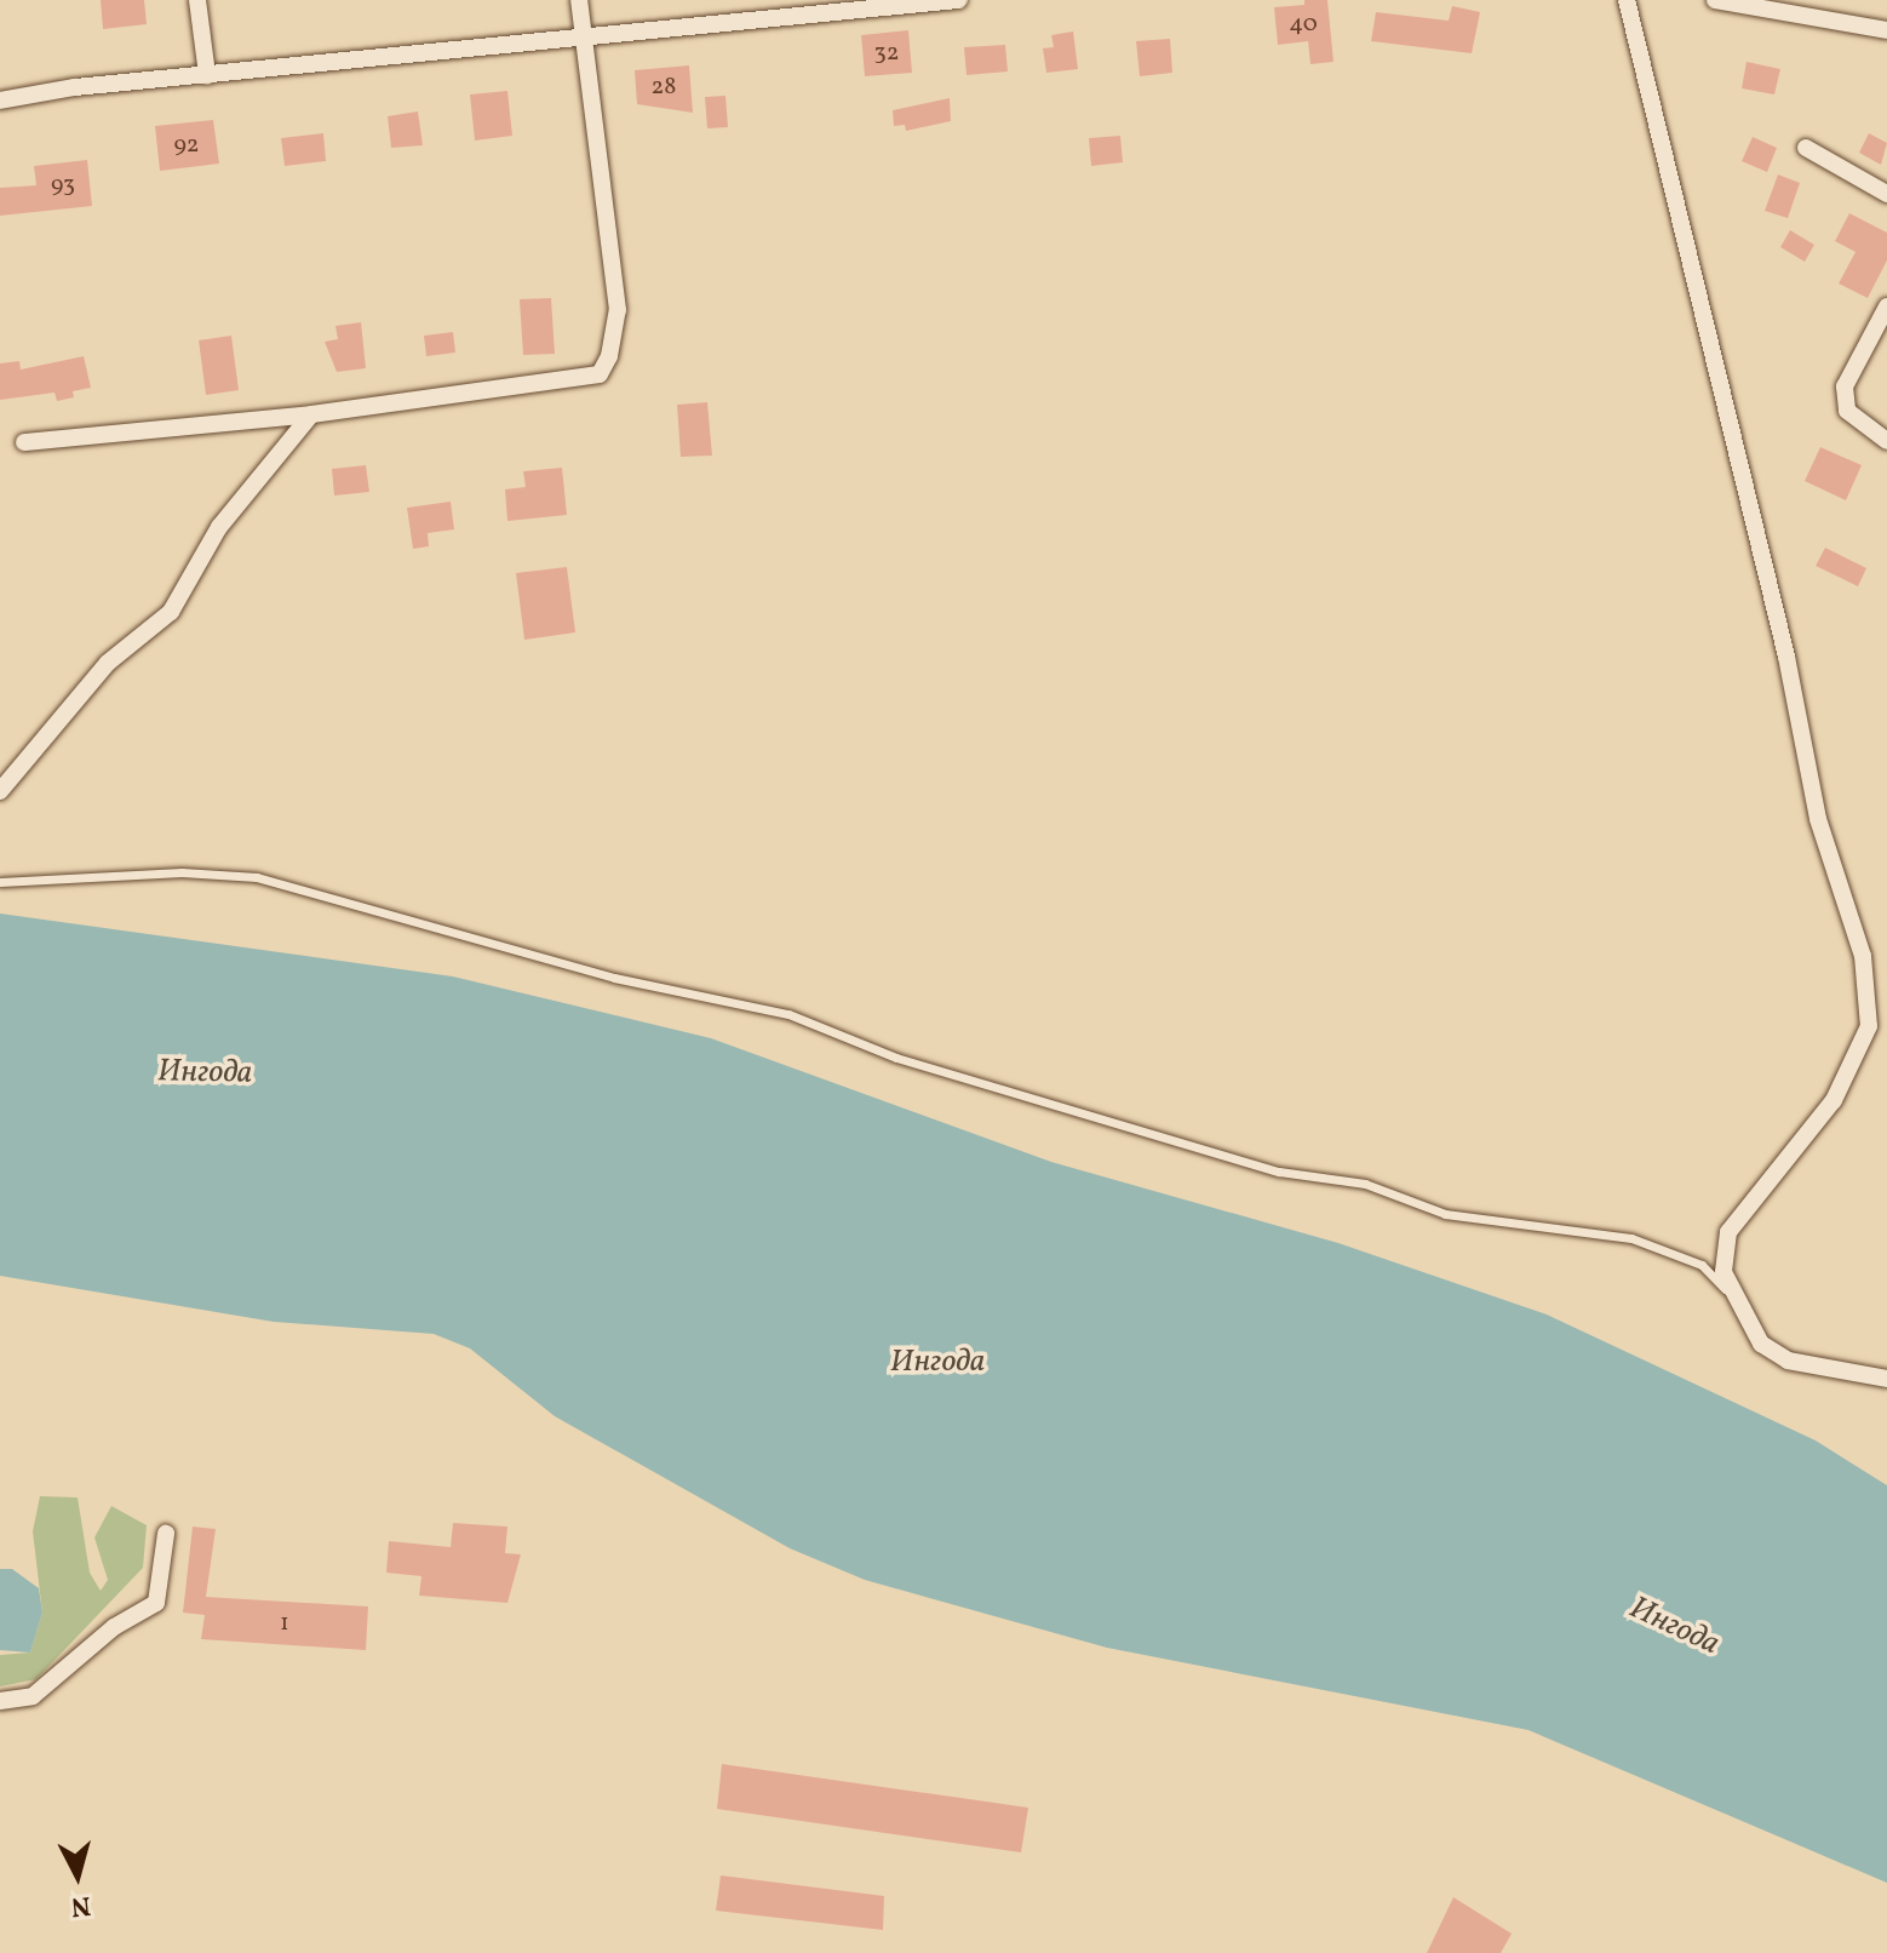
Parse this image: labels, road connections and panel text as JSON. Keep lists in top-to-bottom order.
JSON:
{
  "water": ["Ингода"],
  "house_numbers": [
    "40",
    "32",
    "28",
    "92",
    "93",
    "1"
  ],
  "north": "bottom"
}
